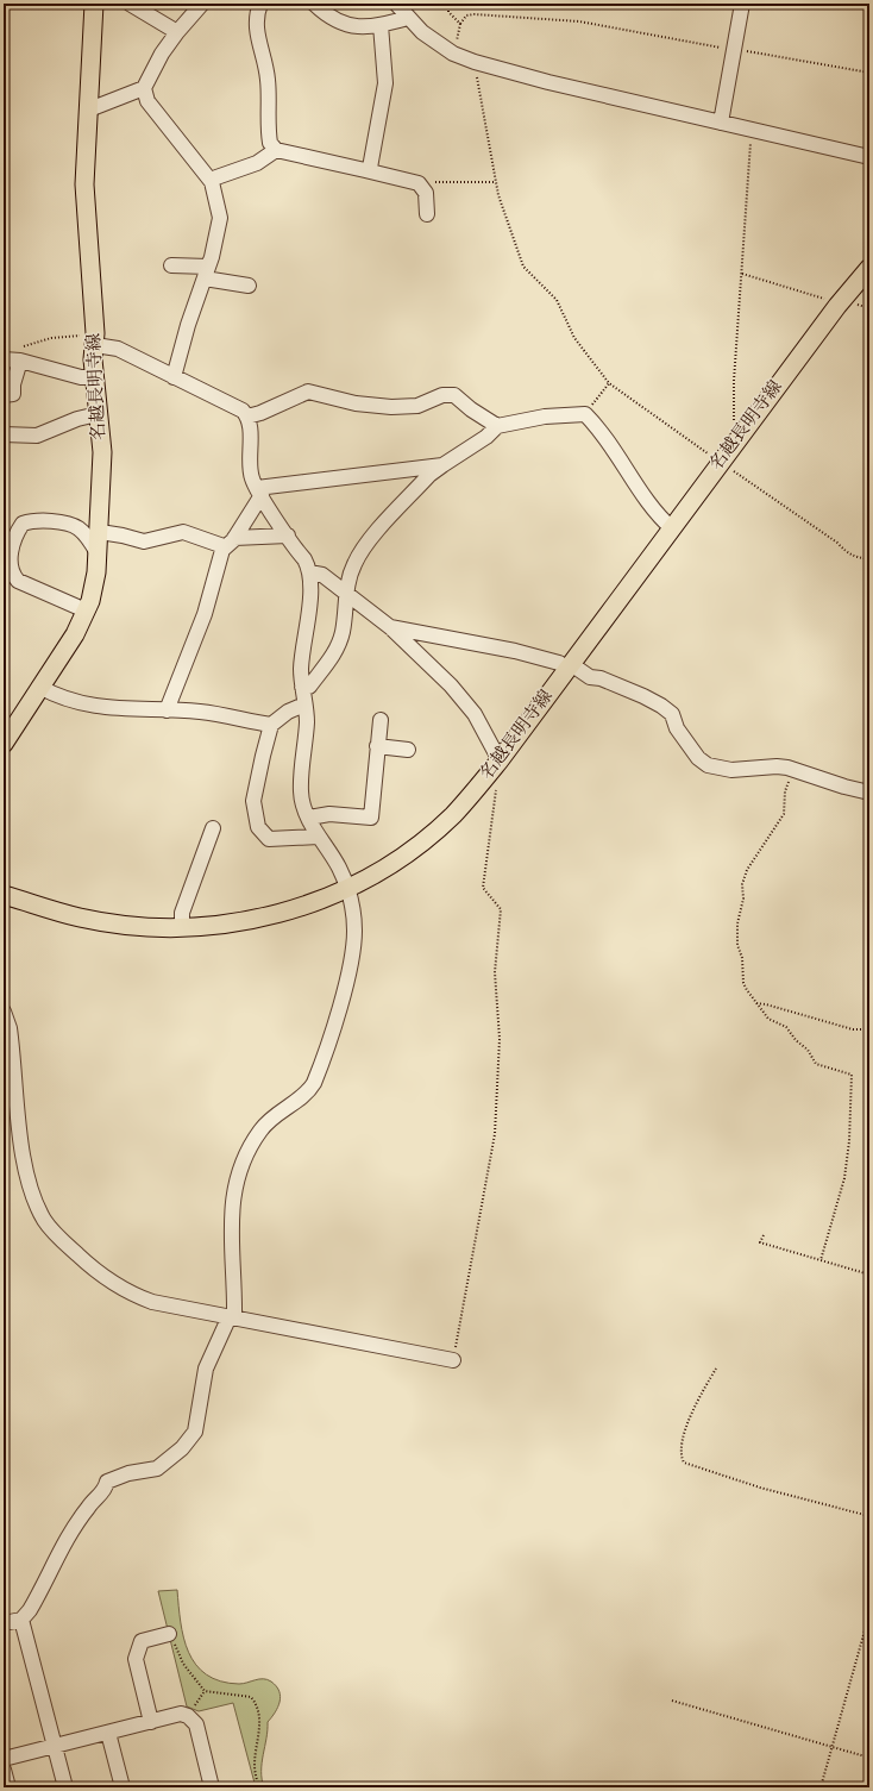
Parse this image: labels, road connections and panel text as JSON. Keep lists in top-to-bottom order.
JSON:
{
  "streets": {
    "main road": ["名越長明寺線"]
  }
}
